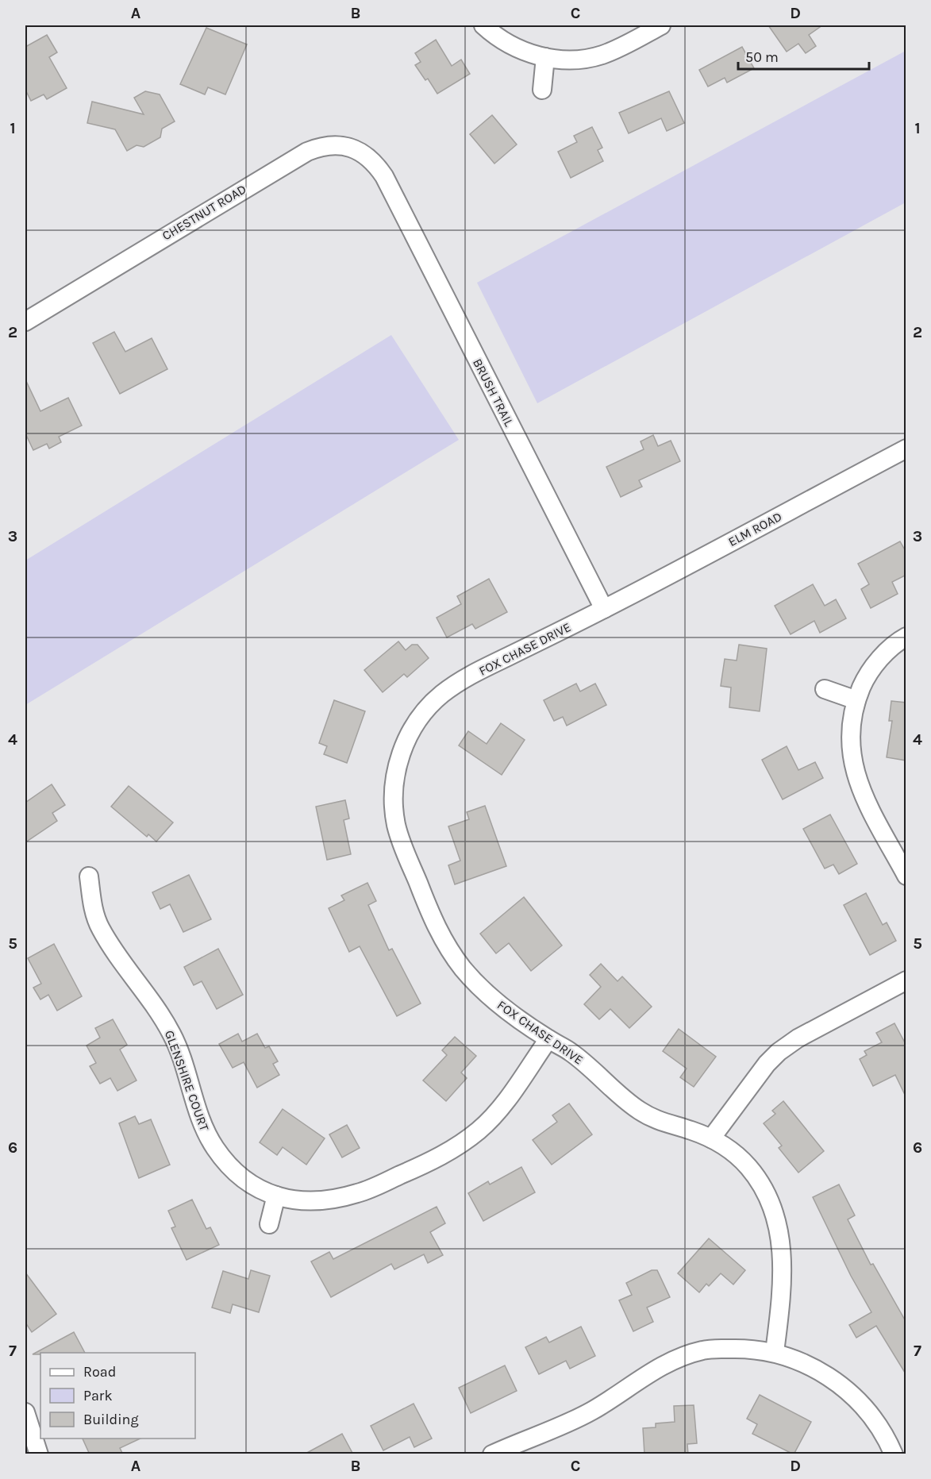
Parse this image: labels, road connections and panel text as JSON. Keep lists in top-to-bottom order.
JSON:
{
  "streets": {
    "street": [
      "CHESTNUT ROAD",
      "BRUSH TRAIL",
      "ELM ROAD",
      "FOX CHASE DRIVE",
      "GLENSHIRE COURT"
    ]
  },
  "crossings": [
    ["CHESTNUT ROAD", "BRUSH TRAIL"],
    ["BRUSH TRAIL", "ELM ROAD"],
    ["BRUSH TRAIL", "FOX CHASE DRIVE"],
    ["ELM ROAD", "FOX CHASE DRIVE"],
    ["FOX CHASE DRIVE", "GLENSHIRE COURT"]
  ],
  "legend": ["Road", "Park", "Building"],
  "scale_bar": "50 m",
  "grid": {
    "columns": [
      "A",
      "B",
      "C",
      "D"
    ],
    "rows": [
      "1",
      "2",
      "3",
      "4",
      "5",
      "6",
      "7"
    ]
  }
}
